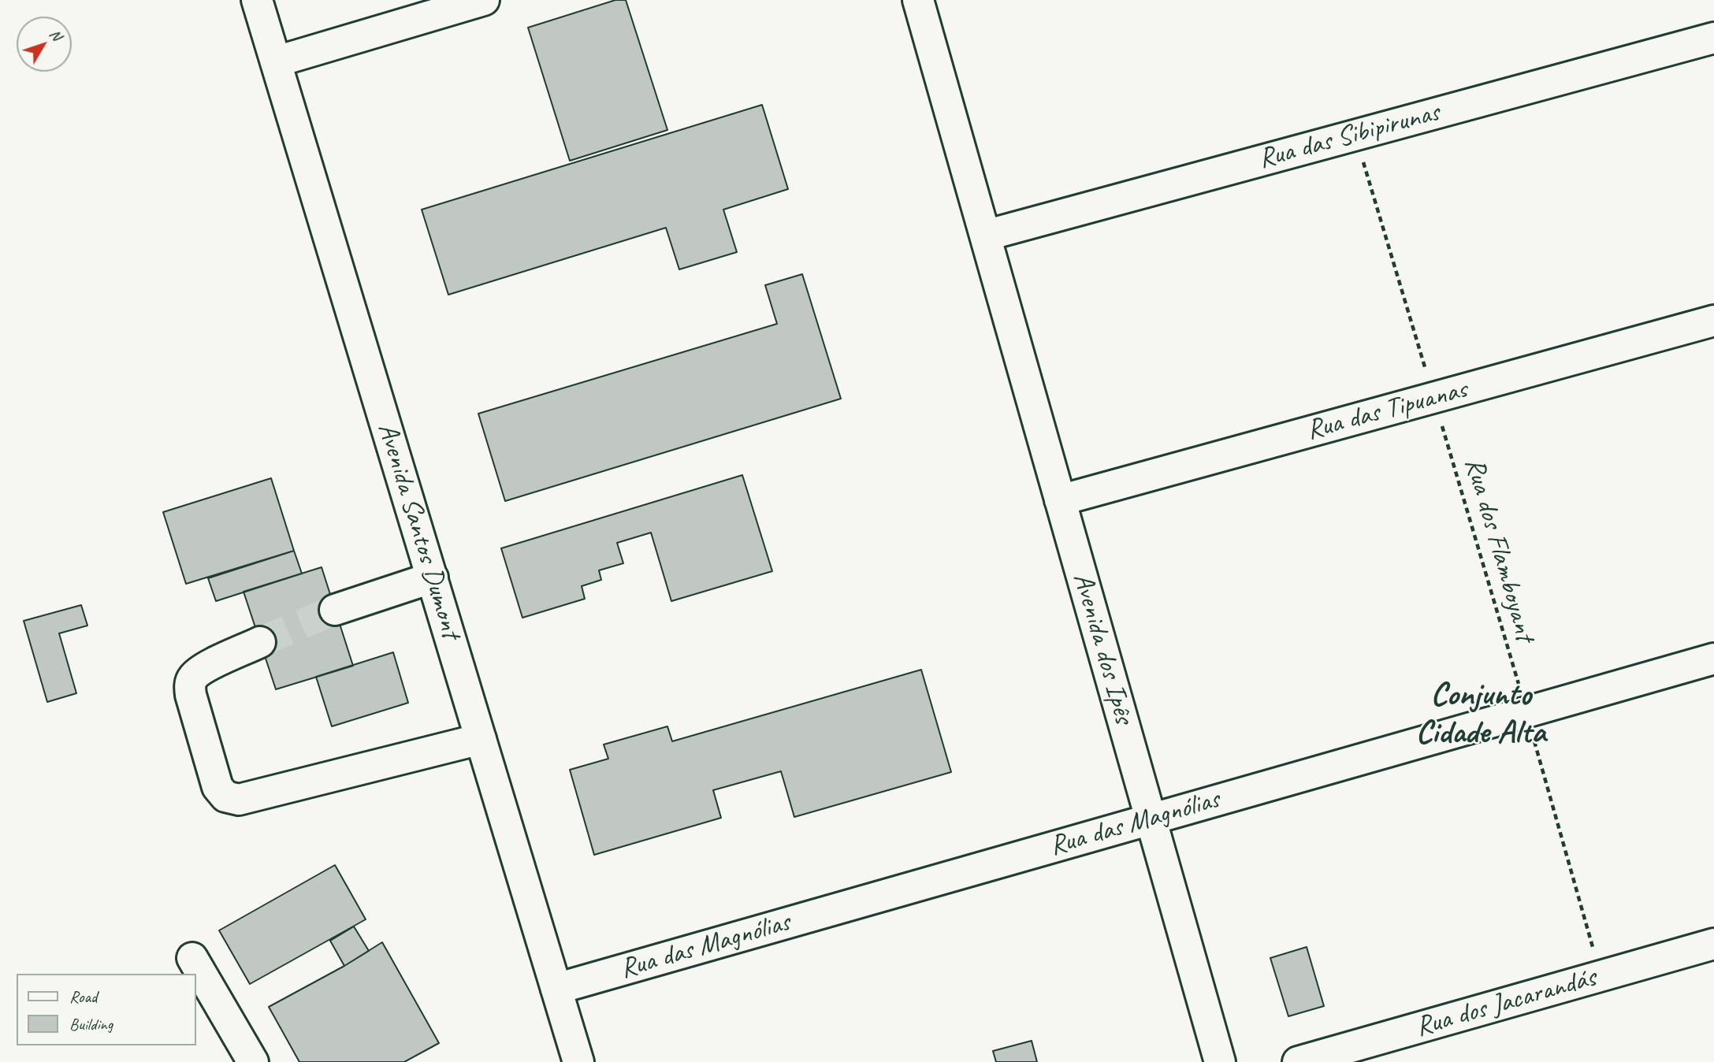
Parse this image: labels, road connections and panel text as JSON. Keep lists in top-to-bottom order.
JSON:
{
  "streets": {
    "street": [
      "Rua das Sibipirunas",
      "Rua das Tipuanas",
      "Avenida Santos Dumont",
      "Avenida dos Ipês",
      "Rua das Magnólias",
      "Rua dos Jacarandás"
    ],
    "path": ["Rua dos Flamboyant"]
  },
  "crossings": [
    ["Rua das Sibipirunas", "Rua dos Flamboyant"],
    ["Rua das Sibipirunas", "Avenida dos Ipês"],
    ["Rua das Tipuanas", "Rua dos Flamboyant"],
    ["Rua das Tipuanas", "Avenida dos Ipês"],
    ["Avenida Santos Dumont", "Rua das Magnólias"],
    ["Rua dos Flamboyant", "Rua das Magnólias"],
    ["Rua dos Flamboyant", "Rua dos Jacarandás"],
    ["Avenida dos Ipês", "Rua das Magnólias"]
  ],
  "districts": ["Conjunto Cidade Alta"],
  "legend": ["Road", "Building"],
  "north": "top right"
}
